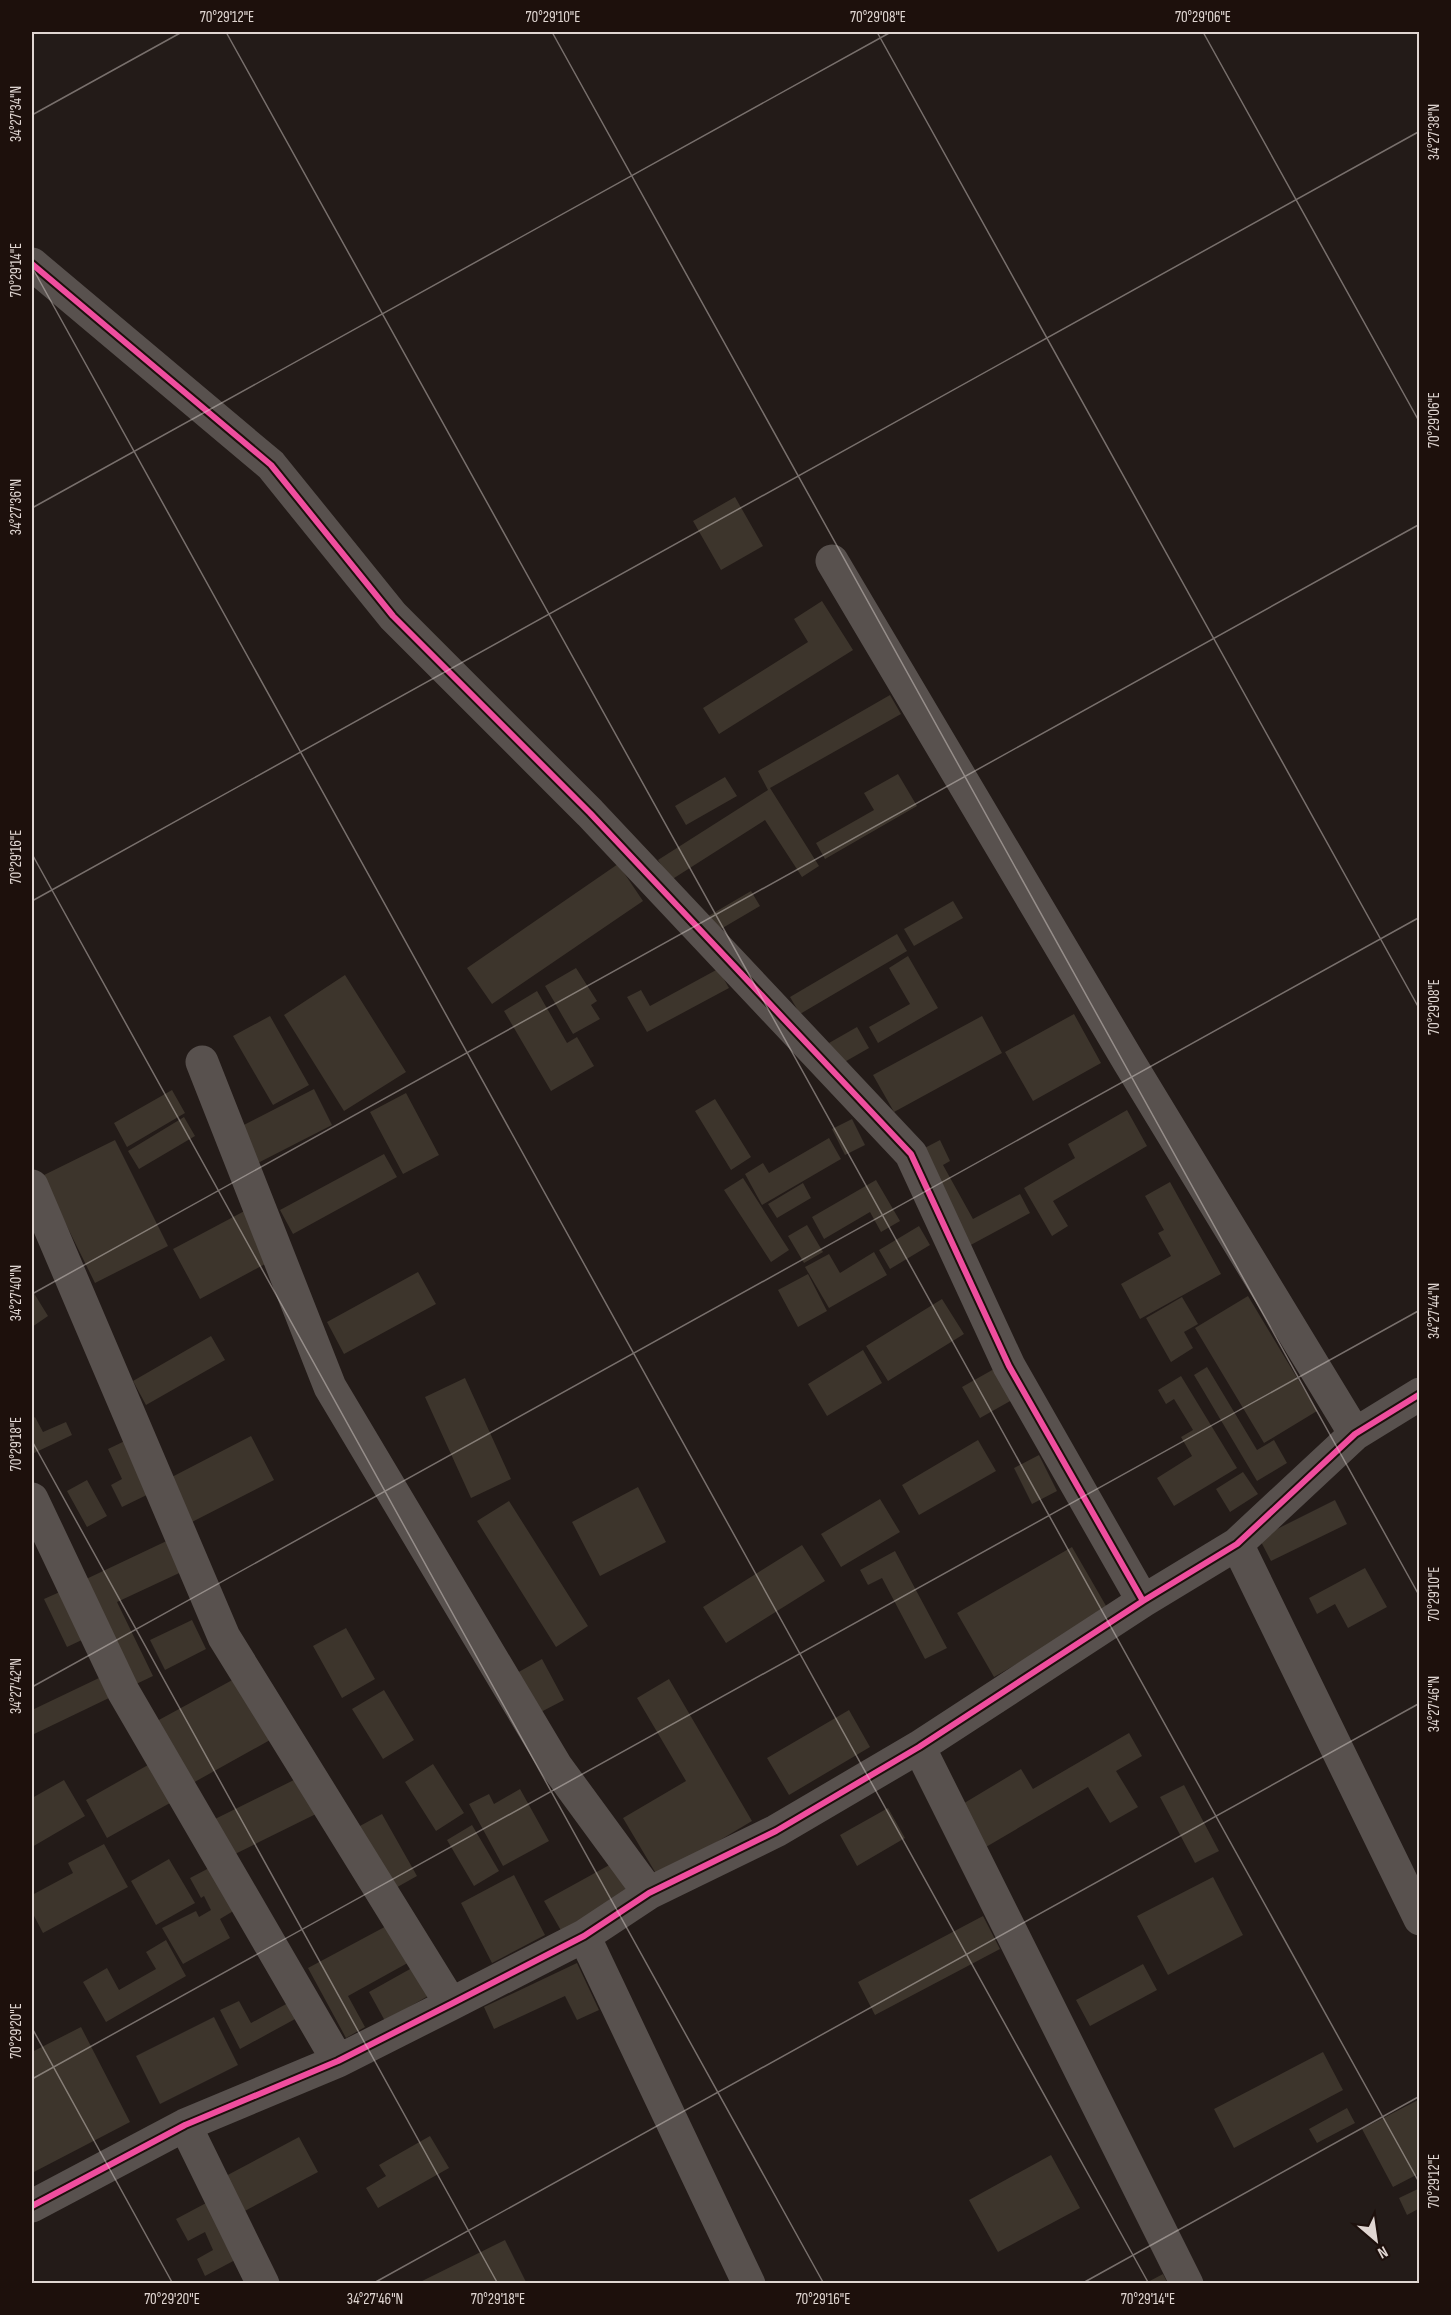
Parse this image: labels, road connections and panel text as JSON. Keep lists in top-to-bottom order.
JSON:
{
  "north": "bottom right",
  "coordinates": [
    "70°29'12\"E",
    "70°29'10\"E",
    "70°29'08\"E",
    "70°29'06\"E",
    "34°27'34\"N",
    "34°27'38\"N",
    "70°29'14\"E",
    "34°27'36\"N",
    "70°29'16\"E",
    "34°27'40\"N",
    "34°27'44\"N",
    "70°29'18\"E",
    "34°27'42\"N",
    "34°27'46\"N",
    "70°29'20\"E"
  ]
}
